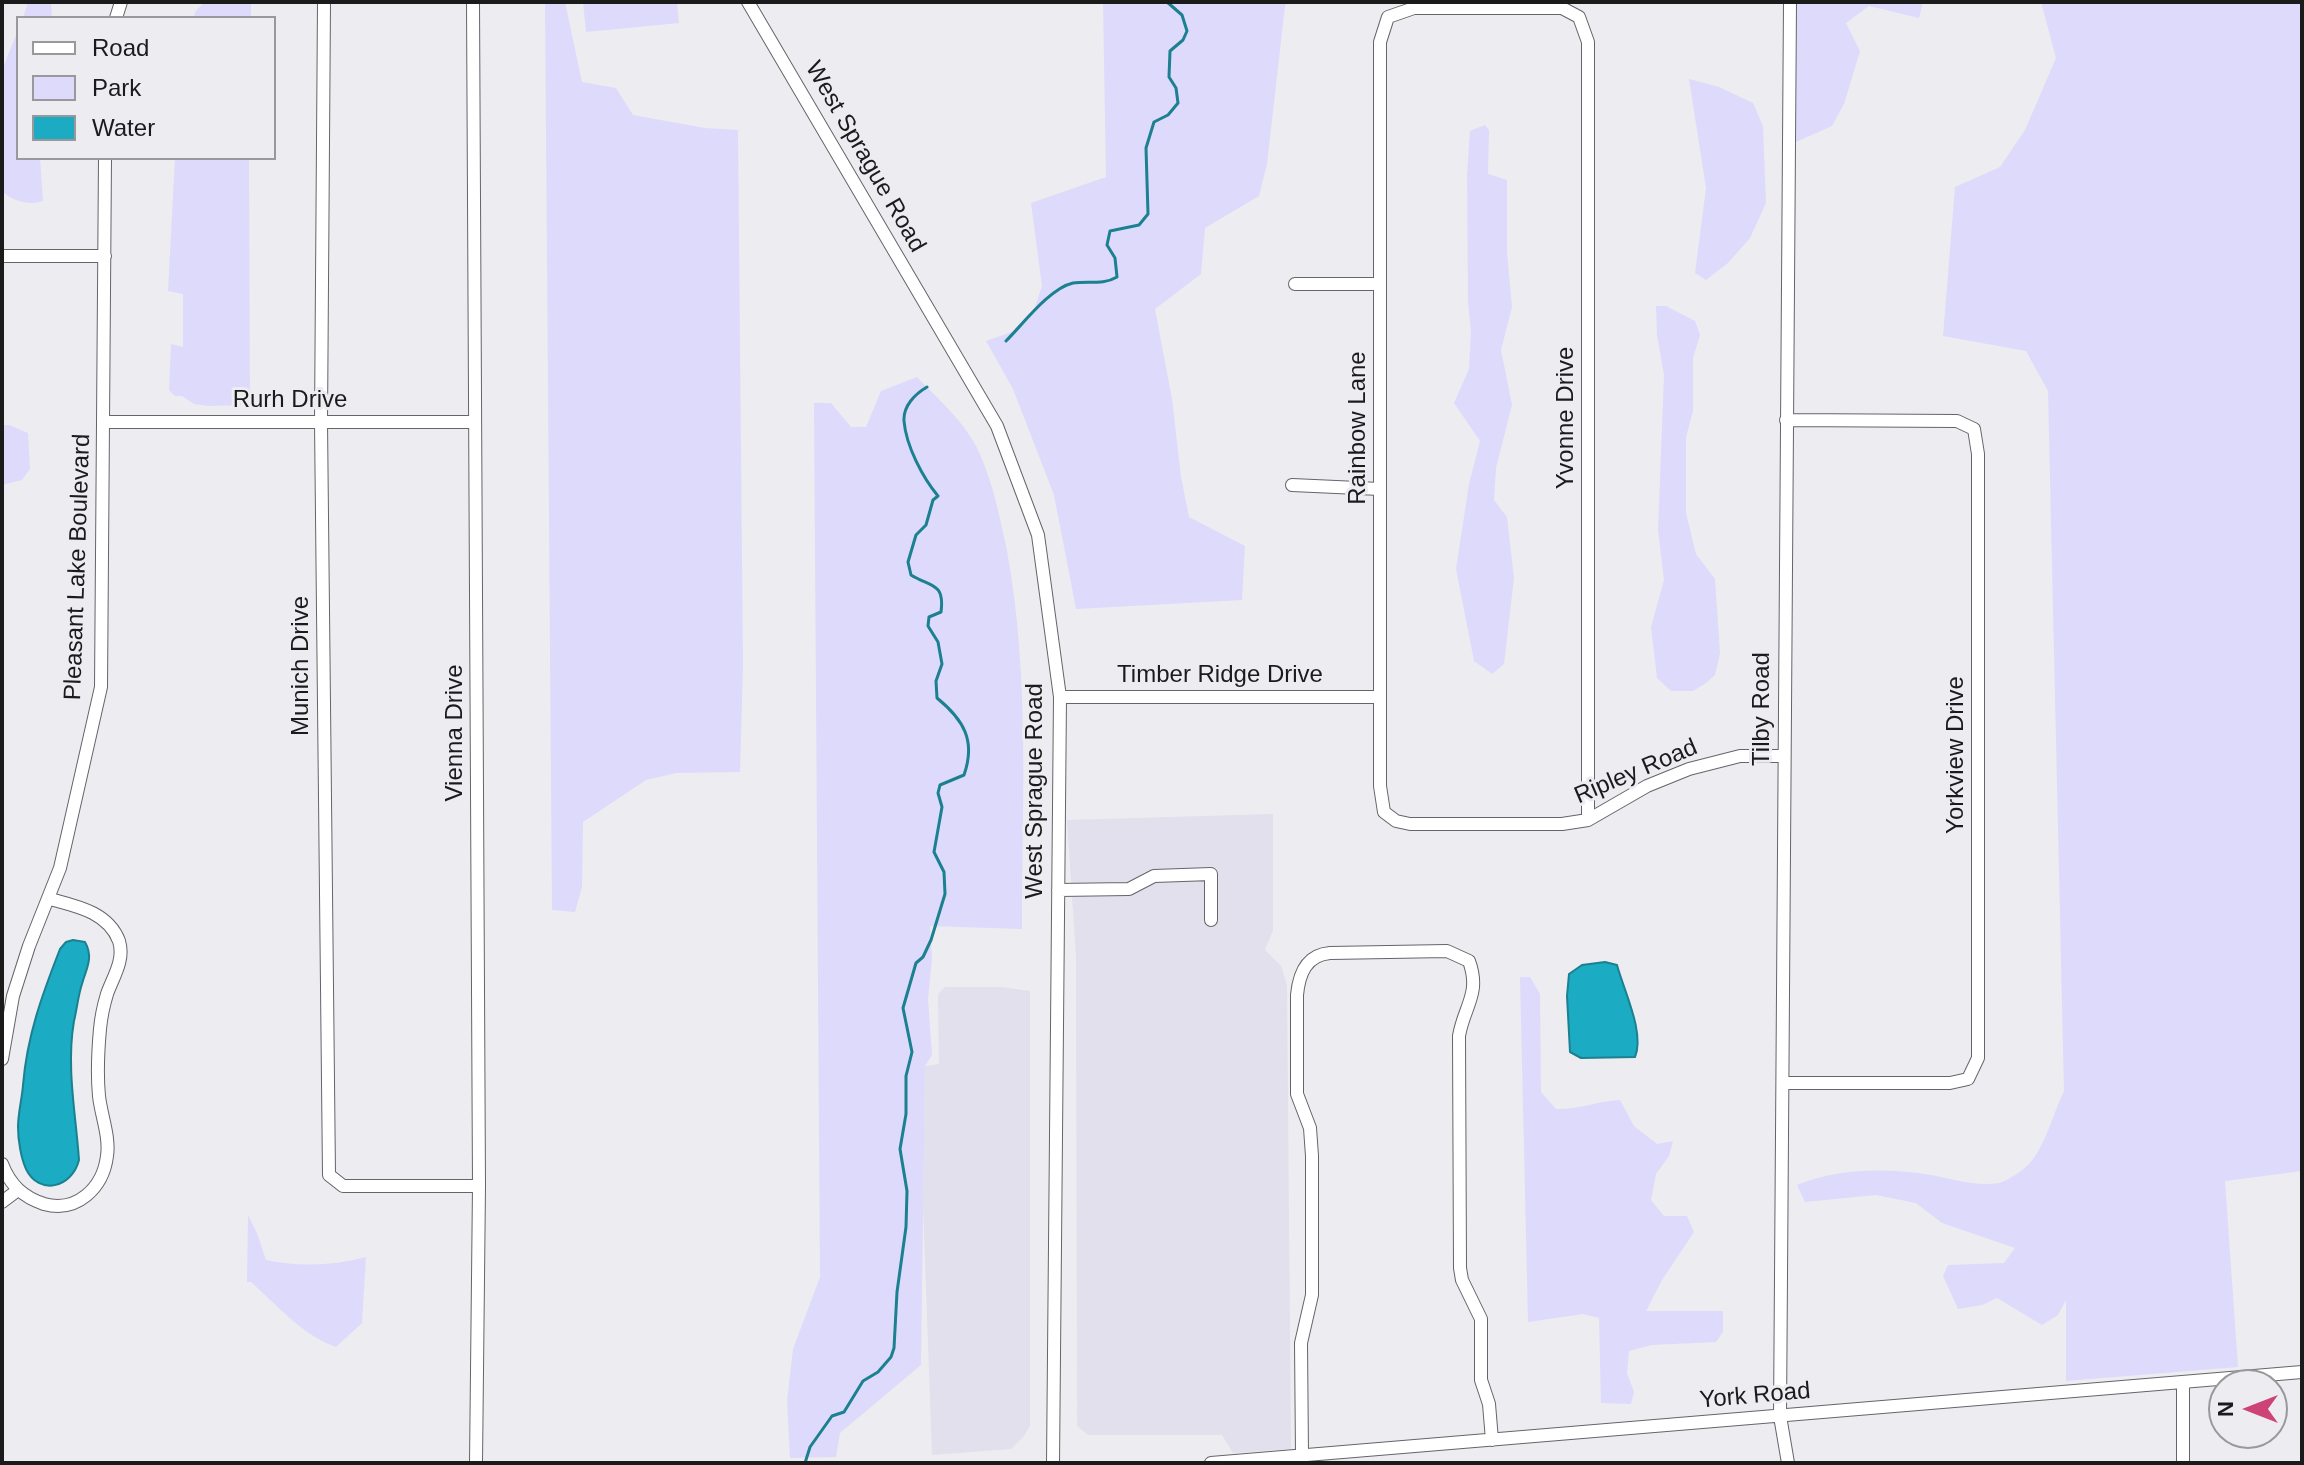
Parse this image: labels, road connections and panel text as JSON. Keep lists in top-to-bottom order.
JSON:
{
  "streets": {
    "street": [
      "West Sprague Road",
      "Rurh Drive",
      "Yvonne Drive",
      "Rainbow Lane",
      "Pleasant Lake Boulevard",
      "Munich Drive",
      "Timber Ridge Drive",
      "Tilby Road",
      "Vienna Drive",
      "Yorkview Drive",
      "Ripley Road",
      "York Road"
    ]
  },
  "crossings": [
    ["West Sprague Road", "Timber Ridge Drive"],
    ["Rurh Drive", "Pleasant Lake Boulevard"],
    ["Rurh Drive", "Munich Drive"],
    ["Rurh Drive", "Vienna Drive"],
    ["Yvonne Drive", "Rainbow Lane"],
    ["Yvonne Drive", "Ripley Road"],
    ["Rainbow Lane", "Timber Ridge Drive"],
    ["Rainbow Lane", "Ripley Road"],
    ["Munich Drive", "Vienna Drive"],
    ["Tilby Road", "Yorkview Drive"],
    ["Tilby Road", "Ripley Road"],
    ["Tilby Road", "York Road"]
  ],
  "legend": ["Road", "Park", "Water"],
  "north": "left"
}
